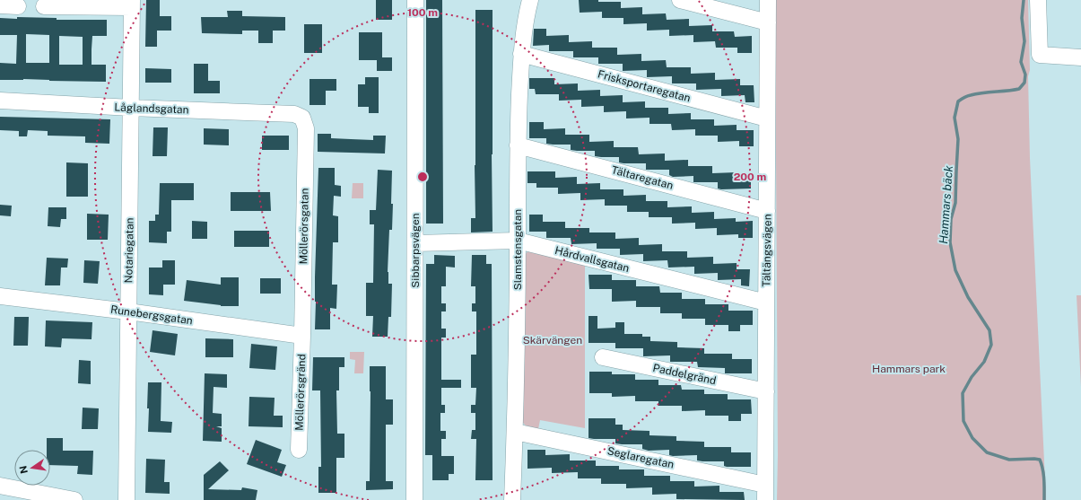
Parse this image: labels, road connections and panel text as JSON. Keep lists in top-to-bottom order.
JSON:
{
  "streets": {
    "street": [
      "Frisksportaregatan",
      "Låglandsgatan",
      "Tältaregatan",
      "Möllerörsgatan",
      "Slamstensgatan",
      "Notariegatan",
      "Sibbarpsvägen",
      "Tältängsvägen",
      "Hårdvallsgatan",
      "Runebergsgatan",
      "Paddelgränd",
      "Möllerörsgränd",
      "Seglaregatan"
    ]
  },
  "crossings": [
    ["Frisksportaregatan", "Slamstensgatan"],
    ["Frisksportaregatan", "Tältängsvägen"],
    ["Låglandsgatan", "Möllerörsgatan"],
    ["Låglandsgatan", "Notariegatan"],
    ["Tältaregatan", "Slamstensgatan"],
    ["Tältaregatan", "Tältängsvägen"],
    ["Möllerörsgatan", "Runebergsgatan"],
    ["Möllerörsgatan", "Möllerörsgränd"],
    ["Slamstensgatan", "Hårdvallsgatan"],
    ["Slamstensgatan", "Seglaregatan"],
    ["Notariegatan", "Runebergsgatan"],
    ["Sibbarpsvägen", "Hårdvallsgatan"],
    ["Tältängsvägen", "Hårdvallsgatan"],
    ["Tältängsvägen", "Paddelgränd"],
    ["Tältängsvägen", "Seglaregatan"],
    ["Runebergsgatan", "Möllerörsgränd"]
  ],
  "water": ["Hammars bäck"],
  "parks": ["Skärvängen", "Hammars park"],
  "north": "left",
  "rings": ["100 m", "200 m"]
}
